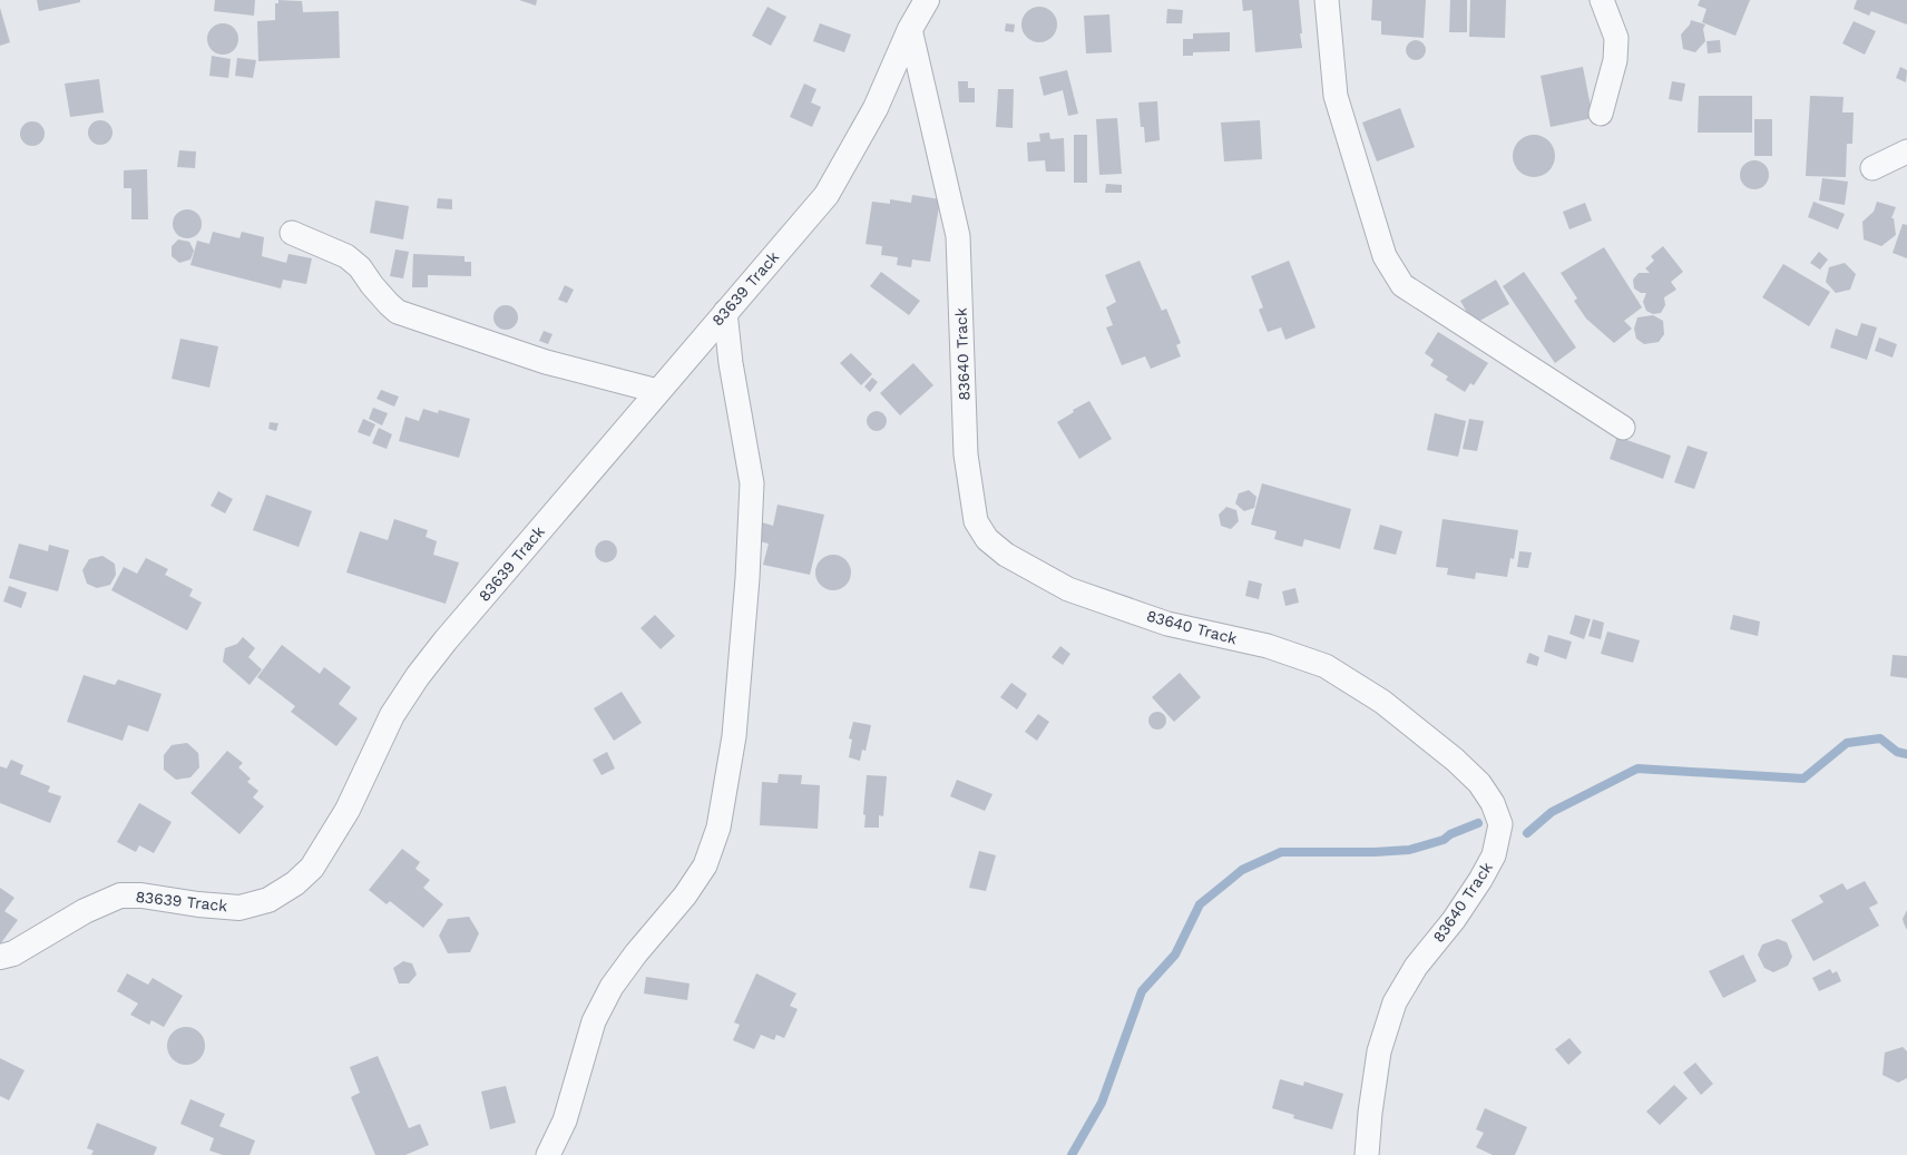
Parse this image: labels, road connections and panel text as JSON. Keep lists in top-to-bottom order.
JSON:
{
  "streets": {
    "street": ["83639 Track", "83640 Track"]
  },
  "crossings": [
    ["83639 Track", "83640 Track"]
  ]
}
